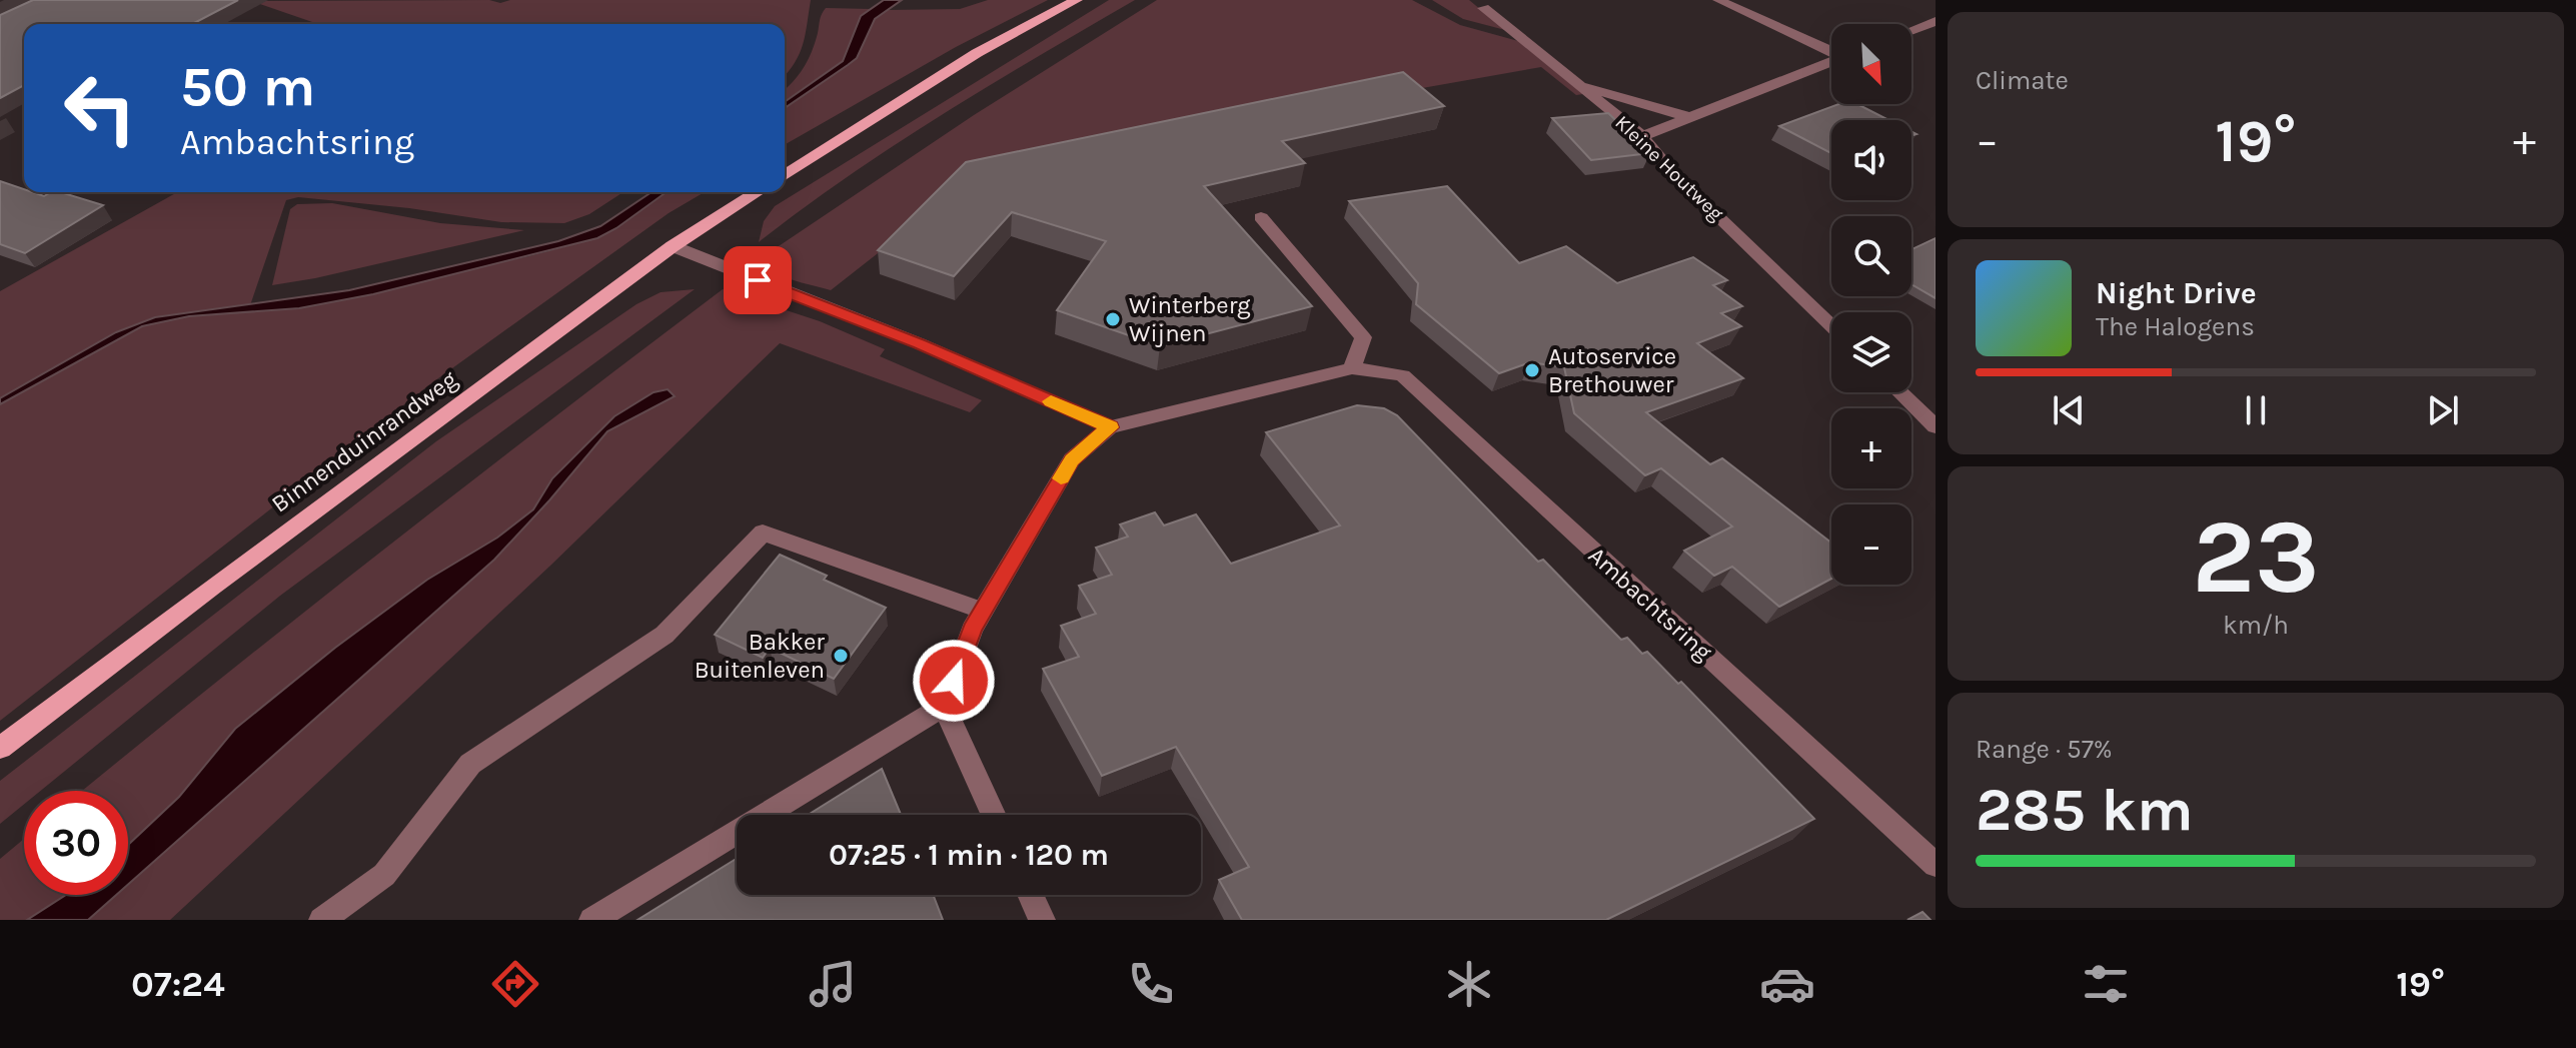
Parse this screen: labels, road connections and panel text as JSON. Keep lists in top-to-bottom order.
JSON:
{
  "streets": {
    "main road": ["Binnenduinrandweg"],
    "street": ["Kleine Houtweg", "Ambachtsring"]
  },
  "places": ["Winterberg Wijnen", "Autoservice Brethouwer", "Bakker Buitenleven"],
  "north": "bottom right",
  "page": {
    "tile": [
      "Climate",
      ["23", "km/h"],
      ["Range · 57%", "285 km"]
    ],
    "map_buttons": ["+", "−"],
    "turn": ["50 m", "Ambachtsring"],
    "heat": ["−", "19°", "+"],
    "song": ["Night Drive", "The Halogens"],
    "limit": "30",
    "trip": "07:25 · 1 min · 120 m",
    "tabs": ["07:24", "19°"]
  }
}
